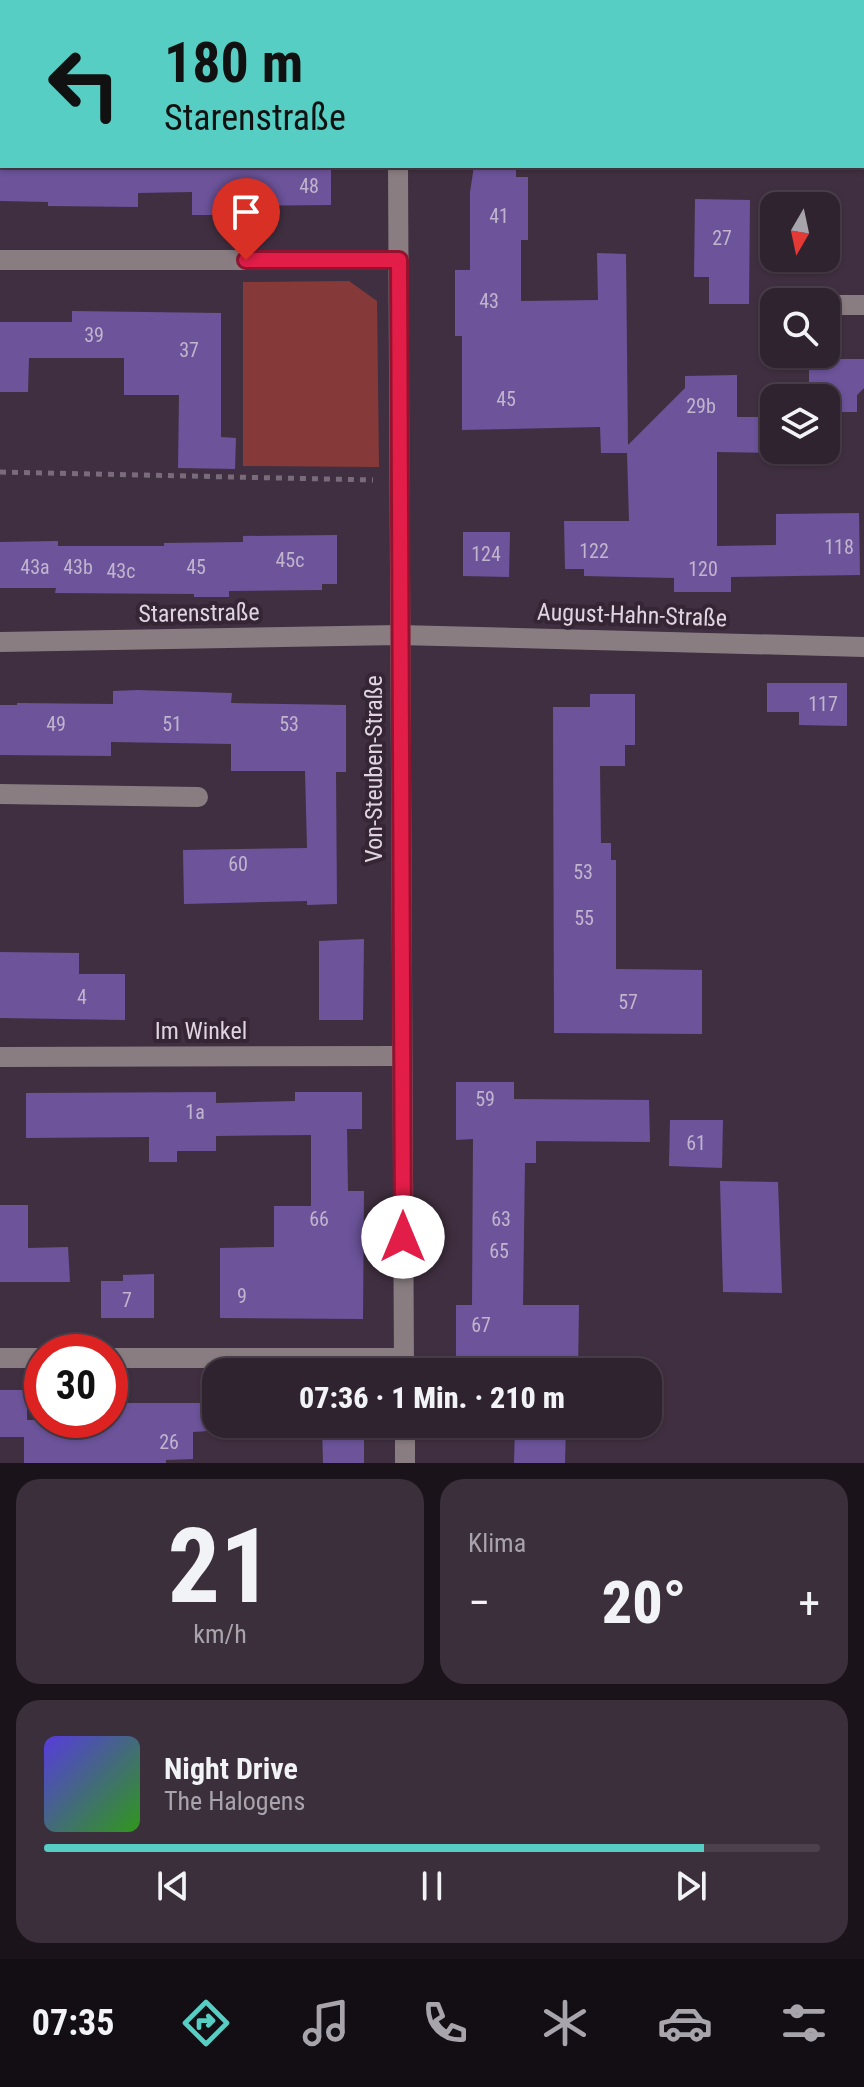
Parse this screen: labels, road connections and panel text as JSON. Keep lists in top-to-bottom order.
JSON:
{
  "streets": {
    "street": [
      "Starenstraße",
      "August-Hahn-Straße",
      "Von-Steuben-Straße",
      "Im Winkel"
    ]
  },
  "crossings": [
    ["Starenstraße", "August-Hahn-Straße"],
    ["Starenstraße", "Von-Steuben-Straße"],
    ["August-Hahn-Straße", "Von-Steuben-Straße"],
    ["Von-Steuben-Straße", "Im Winkel"]
  ],
  "house_numbers": [
    "48",
    "41",
    "27",
    "43",
    "39",
    "37",
    "45",
    "29b",
    "118",
    "122",
    "124",
    "45c",
    "43a",
    "43b",
    "45",
    "120",
    "43c",
    "117",
    "49",
    "51",
    "53",
    "60",
    "53",
    "55",
    "4",
    "57",
    "59",
    "1a",
    "61",
    "66",
    "63",
    "65",
    "9",
    "7",
    "67",
    "26"
  ],
  "north": "bottom",
  "page": {
    "turn": ["180 m", "Starenstraße"],
    "limit": "30",
    "trip": "07:36 · 1 Min. · 210 m",
    "tile": [
      ["21", "km/h"],
      "Klima"
    ],
    "heat": ["−", "20°", "+"],
    "song": ["Night Drive", "The Halogens"],
    "tabs": "07:35"
  }
}
